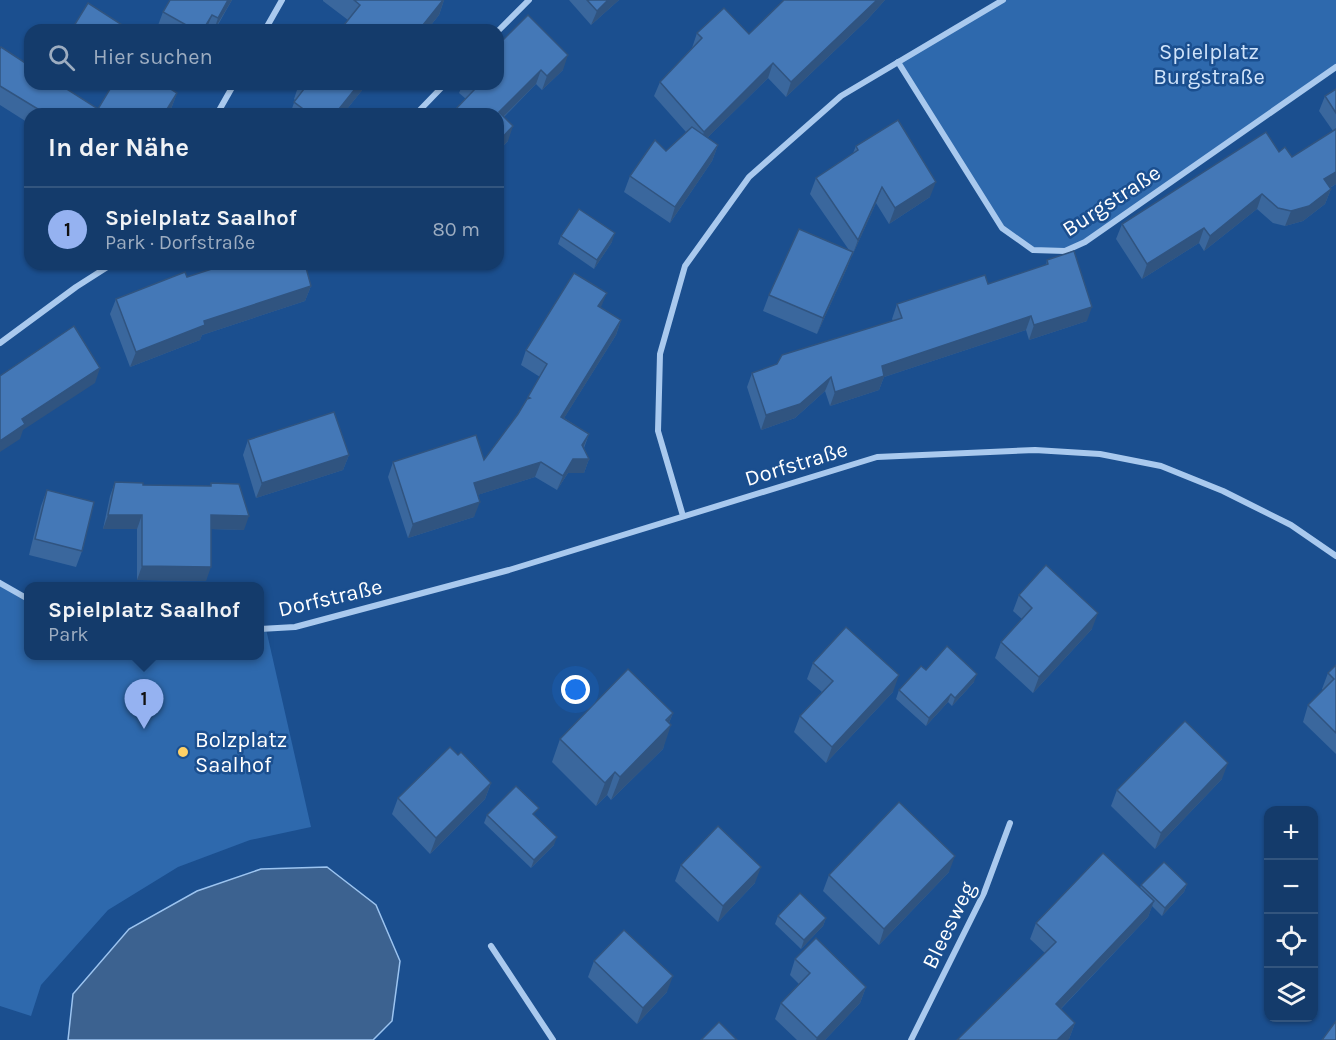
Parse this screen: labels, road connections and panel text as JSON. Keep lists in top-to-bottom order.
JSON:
{
  "streets": {
    "street": ["Burgstraße", "Dorfstraße", "Bleesweg"]
  },
  "parks": ["Spielplatz Burgstraße"],
  "places": ["Bolzplatz Saalhof"],
  "page": {
    "search": "Hier suchen",
    "heading": "In der Nähe",
    "list": [
      {
        "mark": "1",
        "name": "Spielplatz Saalhof",
        "note": "Park · Dorfstraße",
        "value": "80 m"
      }
    ],
    "popup": ["Spielplatz Saalhof", "Park"],
    "pins": "1",
    "map_buttons": ["+", "−"]
  }
}
